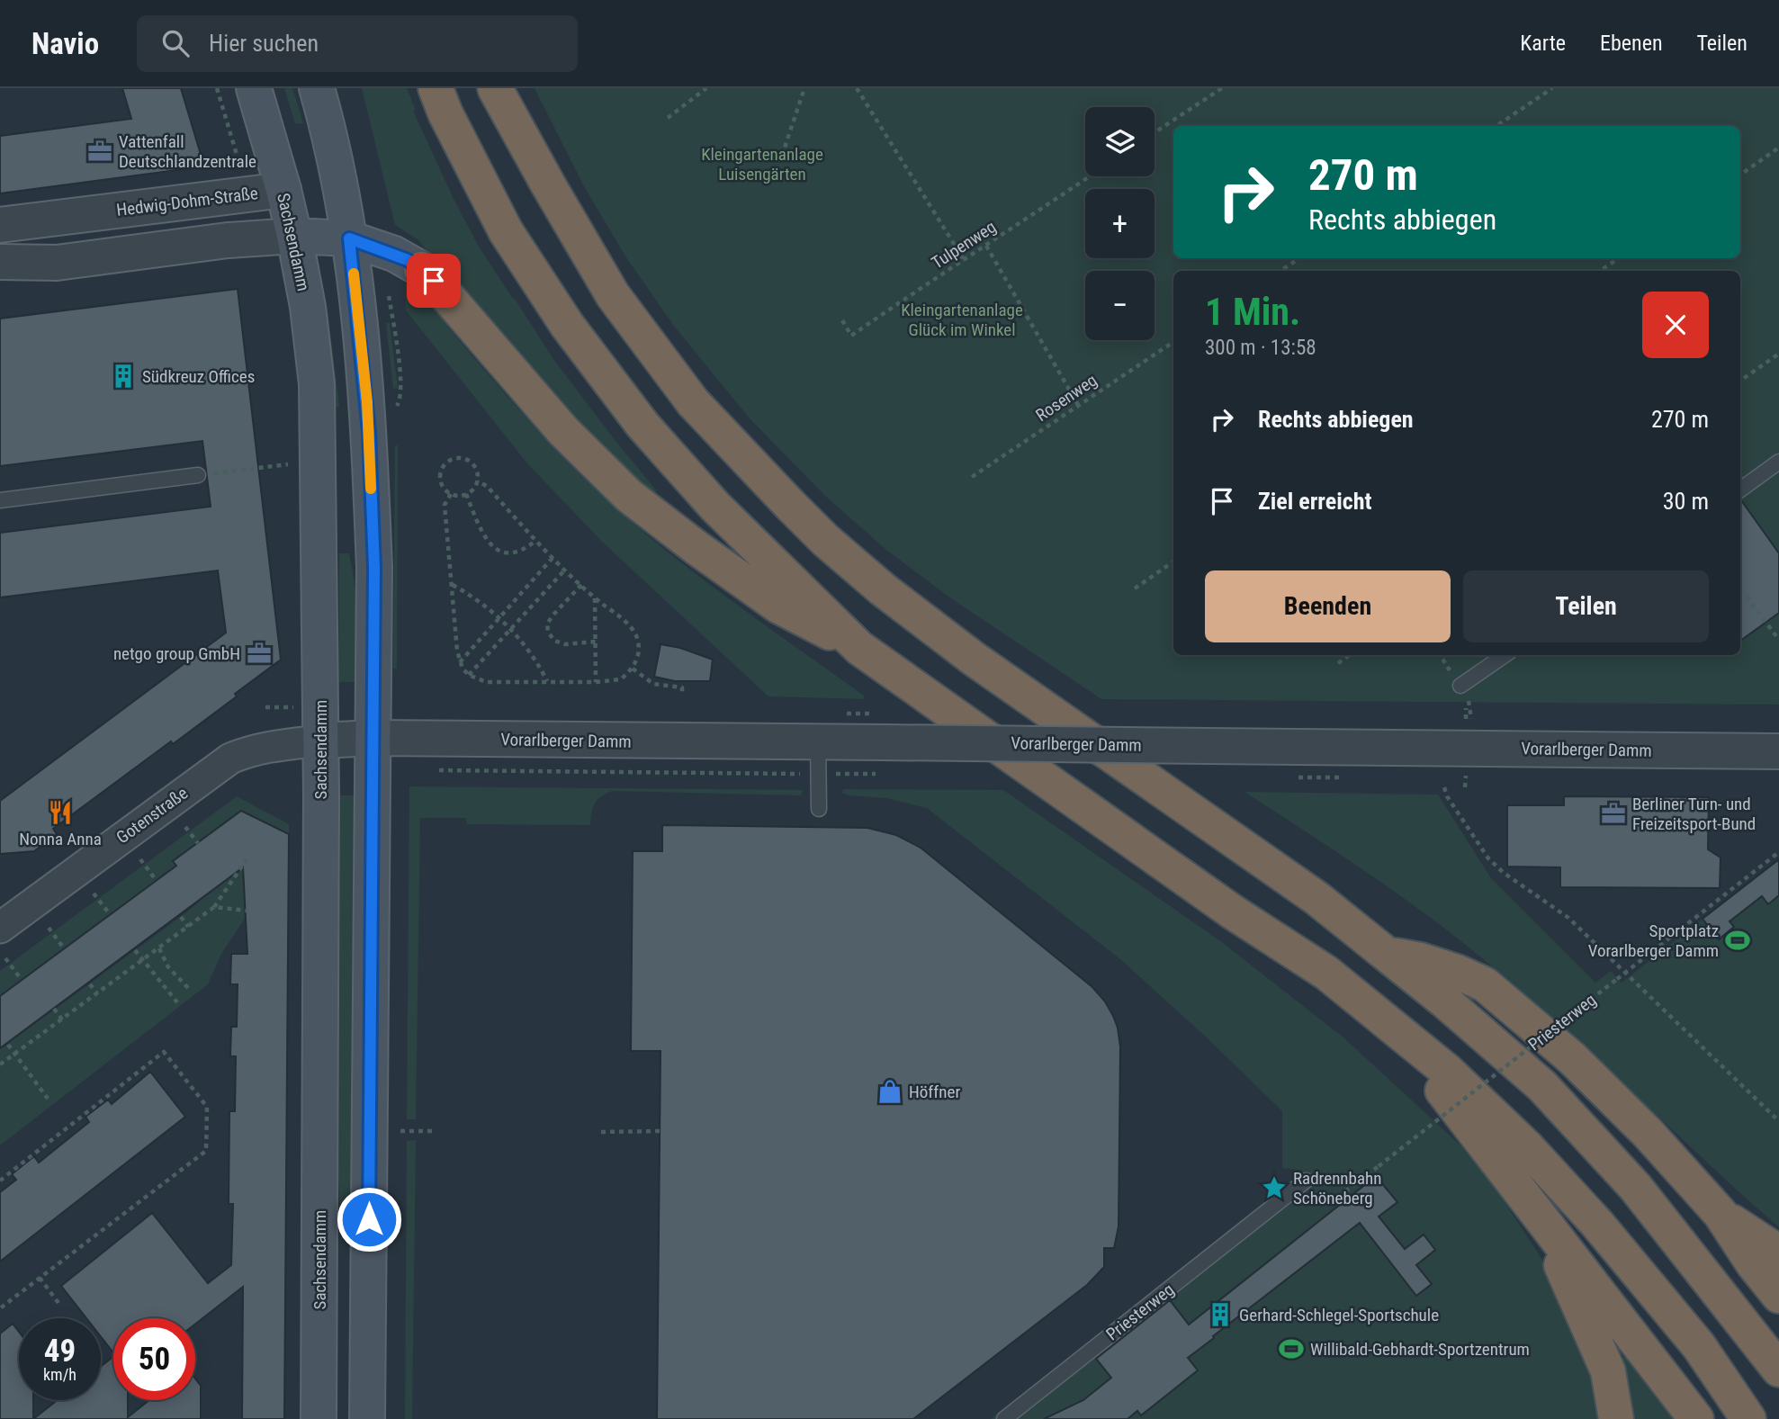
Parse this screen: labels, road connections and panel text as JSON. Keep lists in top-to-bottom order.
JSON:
{
  "streets": {
    "main road": ["Hedwig-Dohm-Straße", "Sachsendamm"],
    "street": ["Vorarlberger Damm", "Gotenstraße"],
    "lane": ["Priesterweg"],
    "path": ["Tulpenweg", "Rosenweg"]
  },
  "crossings": [
    ["Hedwig-Dohm-Straße", "Sachsendamm"],
    ["Sachsendamm", "Vorarlberger Damm"],
    ["Sachsendamm", "Gotenstraße"],
    ["Vorarlberger Damm", "Gotenstraße"]
  ],
  "parks": ["Kleingartenanlage Luisengärten", "Kleingartenanlage Glück im Winkel"],
  "places": {
    "office": ["Vattenfall Deutschlandzentrale", "netgo group GmbH", "Berliner Turn- und Freizeitsport-Bund"],
    "building": ["Südkreuz Offices", "Gerhard-Schlegel-Sportschule"],
    "restaurant": ["Nonna Anna"],
    "sports": ["Sportplatz Vorarlberger Damm", "Willibald-Gebhardt-Sportzentrum"],
    "shop": ["Höffner"],
    "place": ["Radrennbahn Schöneberg"]
  },
  "page": {
    "header": "Navio",
    "search": "Hier suchen",
    "nav": ["Karte", "Ebenen", "Teilen"],
    "map_buttons": ["+", "−"],
    "turn": ["270 m", "Rechts abbiegen"],
    "heading": ["1 Min.", "300 m · 13:58"],
    "list": [
      {
        "name": "Rechts abbiegen",
        "value": "270 m"
      },
      {
        "name": "Ziel erreicht",
        "value": "30 m"
      }
    ],
    "buttons": ["Beenden", "Teilen"],
    "speed": "49 km/h",
    "limit": "50"
  }
}
